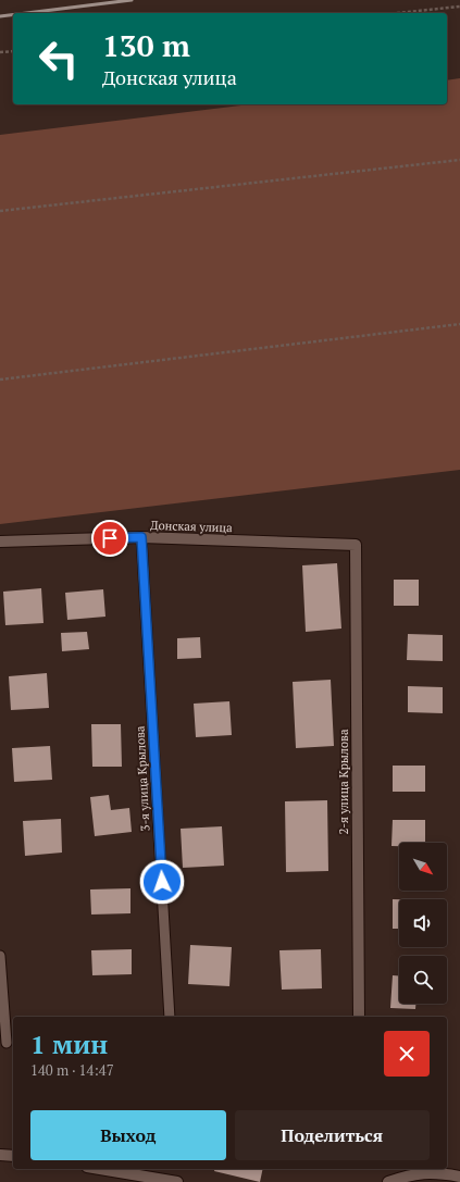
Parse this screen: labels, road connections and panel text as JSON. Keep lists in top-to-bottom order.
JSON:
{
  "streets": {
    "street": ["Донская улица", "2-я улица Крылова"],
    "lane": ["3-я улица Крылова"]
  },
  "crossings": [
    ["Донская улица", "3-я улица Крылова"],
    ["Донская улица", "2-я улица Крылова"]
  ],
  "north": "bottom right",
  "page": {
    "turn": ["130 m", "Донская улица"],
    "heading": ["1 мин", "140 m · 14:47"],
    "buttons": ["Выход", "Поделиться"]
  }
}
